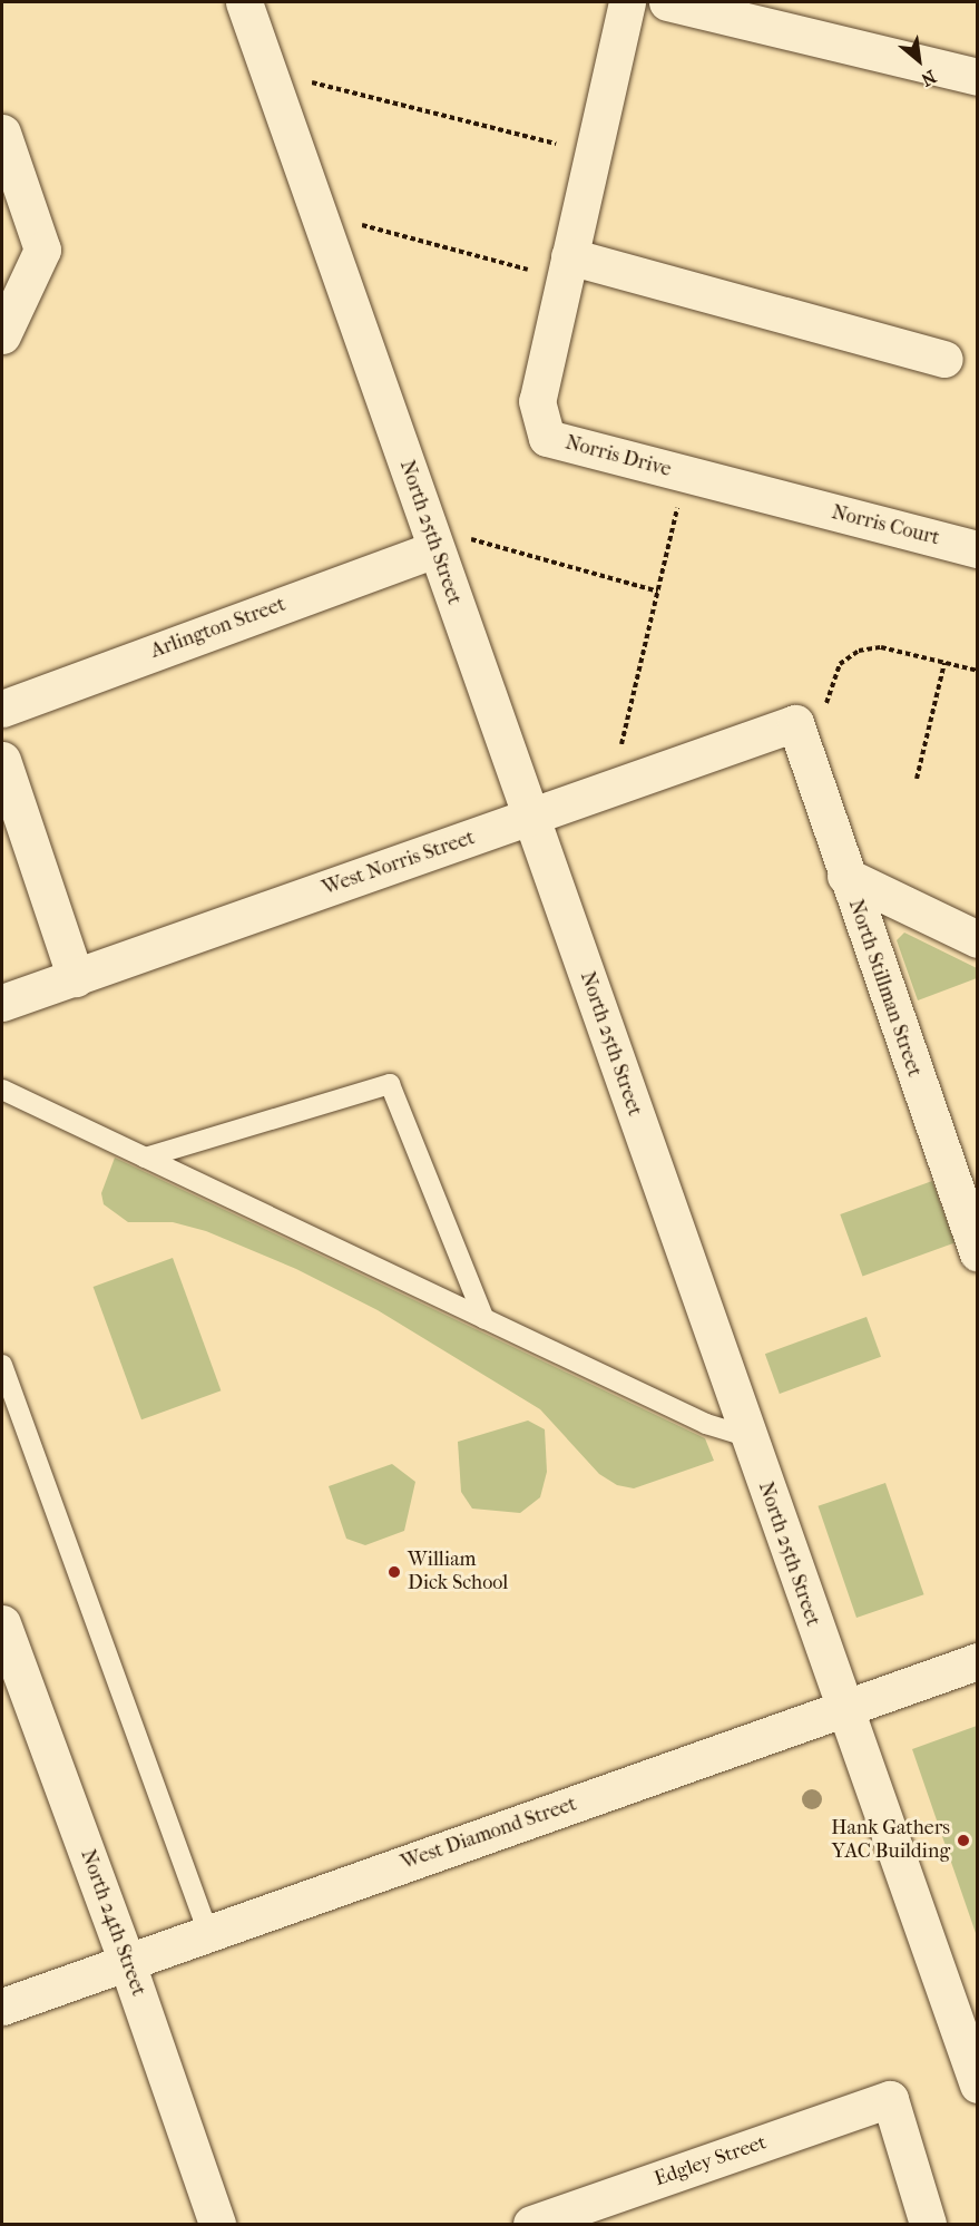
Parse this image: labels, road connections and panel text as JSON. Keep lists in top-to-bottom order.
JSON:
{
  "streets": {
    "street": [
      "Norris Drive",
      "Norris Court",
      "North 25th Street",
      "Arlington Street",
      "West Norris Street",
      "North Stillman Street",
      "West Diamond Street",
      "North 24th Street",
      "Edgley Street"
    ]
  },
  "crossings": [
    ["Norris Drive", "Norris Court"],
    ["North 25th Street", "Arlington Street"],
    ["North 25th Street", "West Norris Street"],
    ["North 25th Street", "West Diamond Street"],
    ["West Norris Street", "North Stillman Street"],
    ["West Diamond Street", "North 24th Street"]
  ],
  "places": ["William Dick School", "Hank Gathers YAC Building"],
  "north": "bottom right"
}
